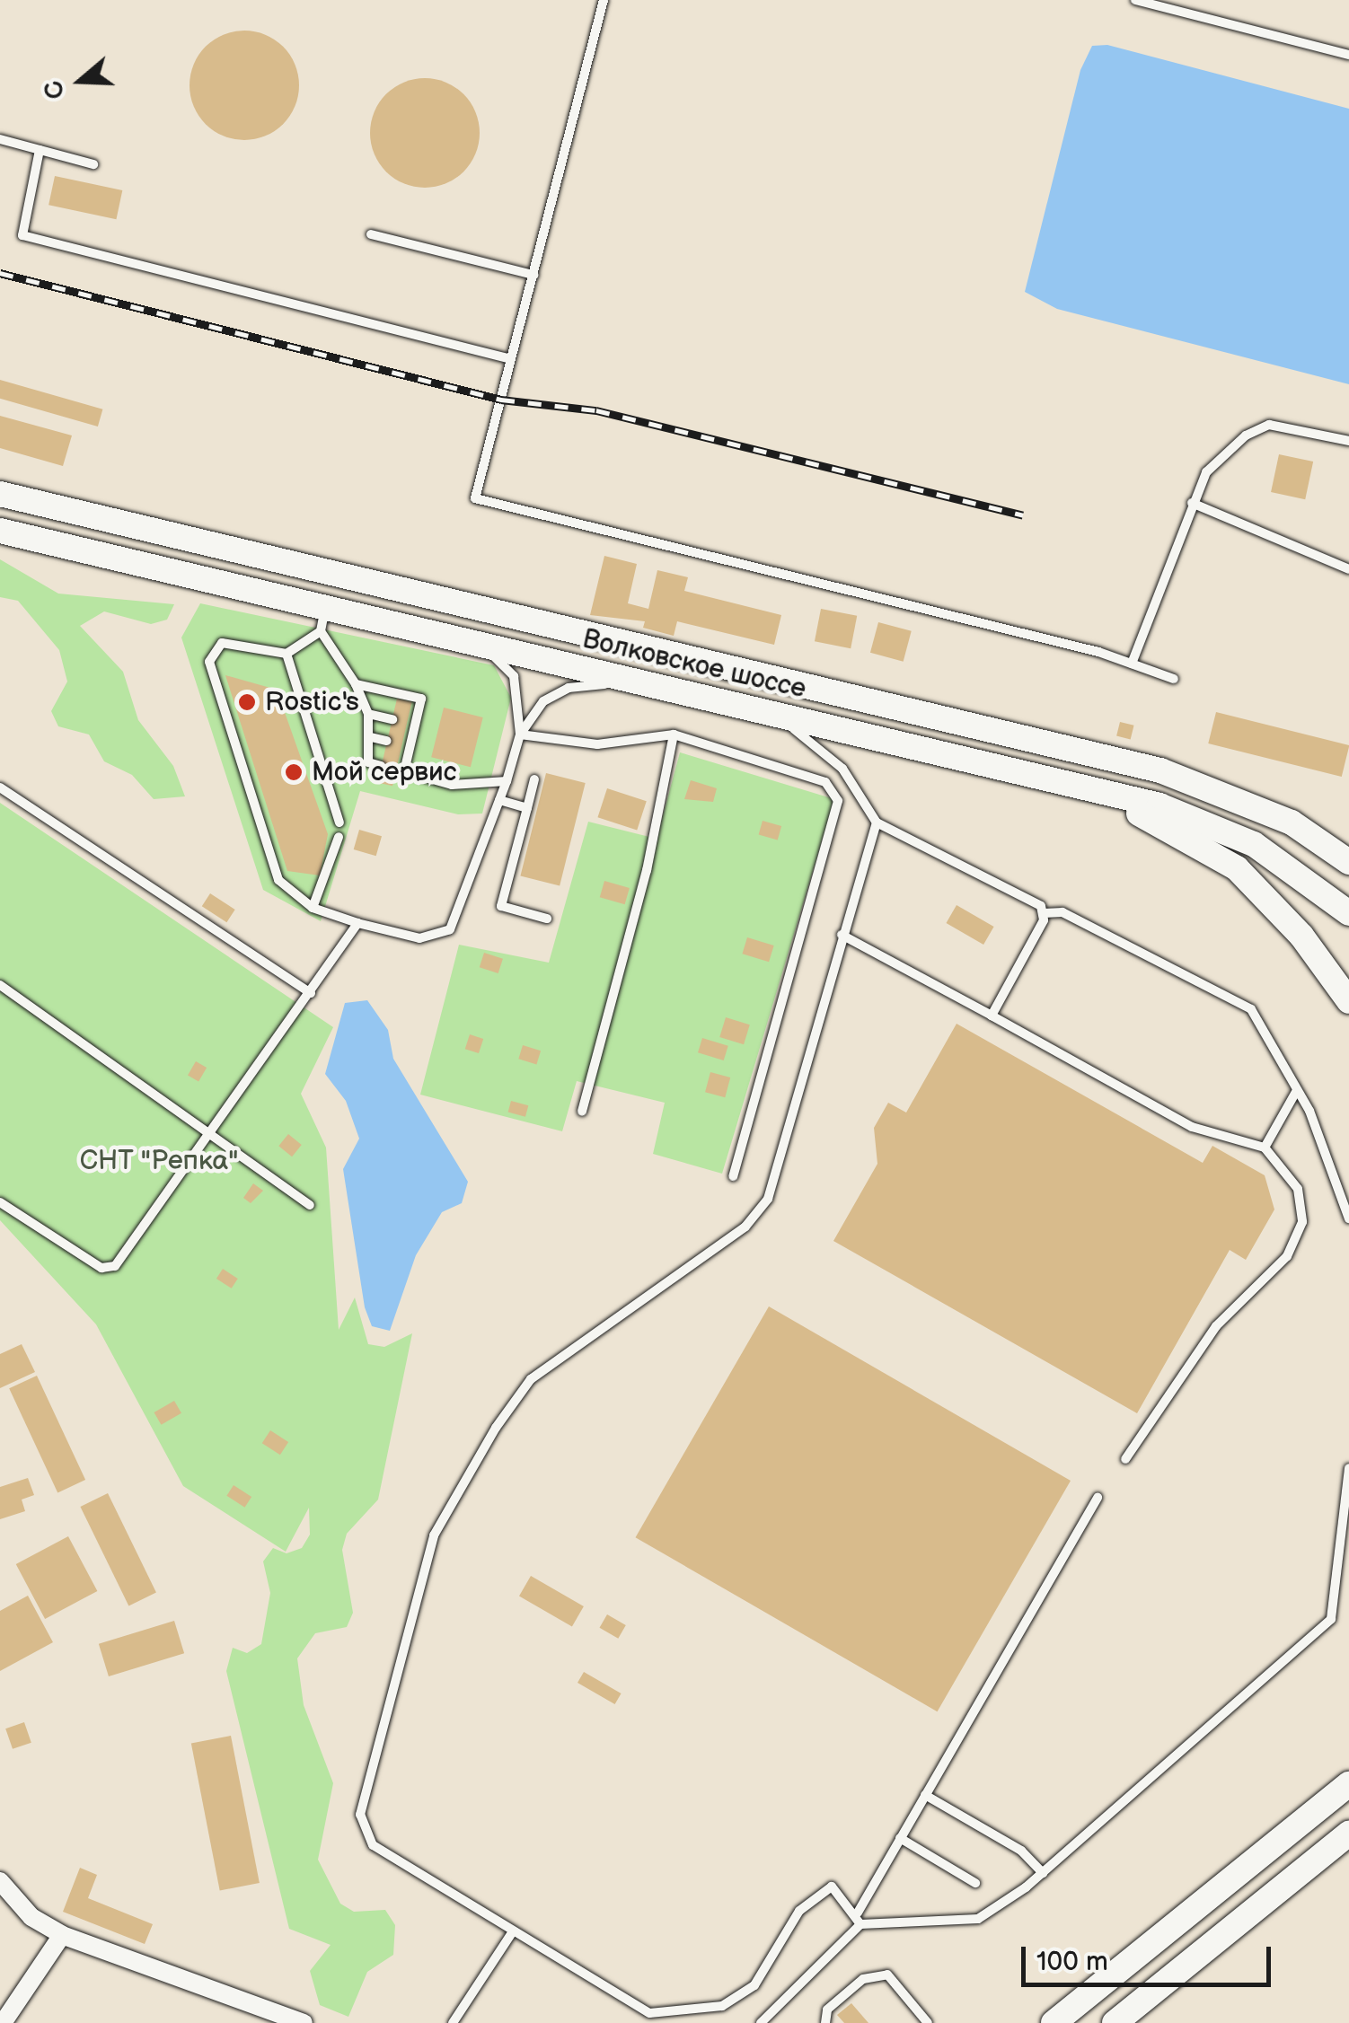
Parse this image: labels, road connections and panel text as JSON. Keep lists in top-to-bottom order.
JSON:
{
  "streets": {
    "main road": ["Волковское шоссе"]
  },
  "parks": ["СНТ \"Репка\""],
  "places": ["Rostic's", "Мой сервис"],
  "scale_bar": "100 m",
  "north": "left"
}
